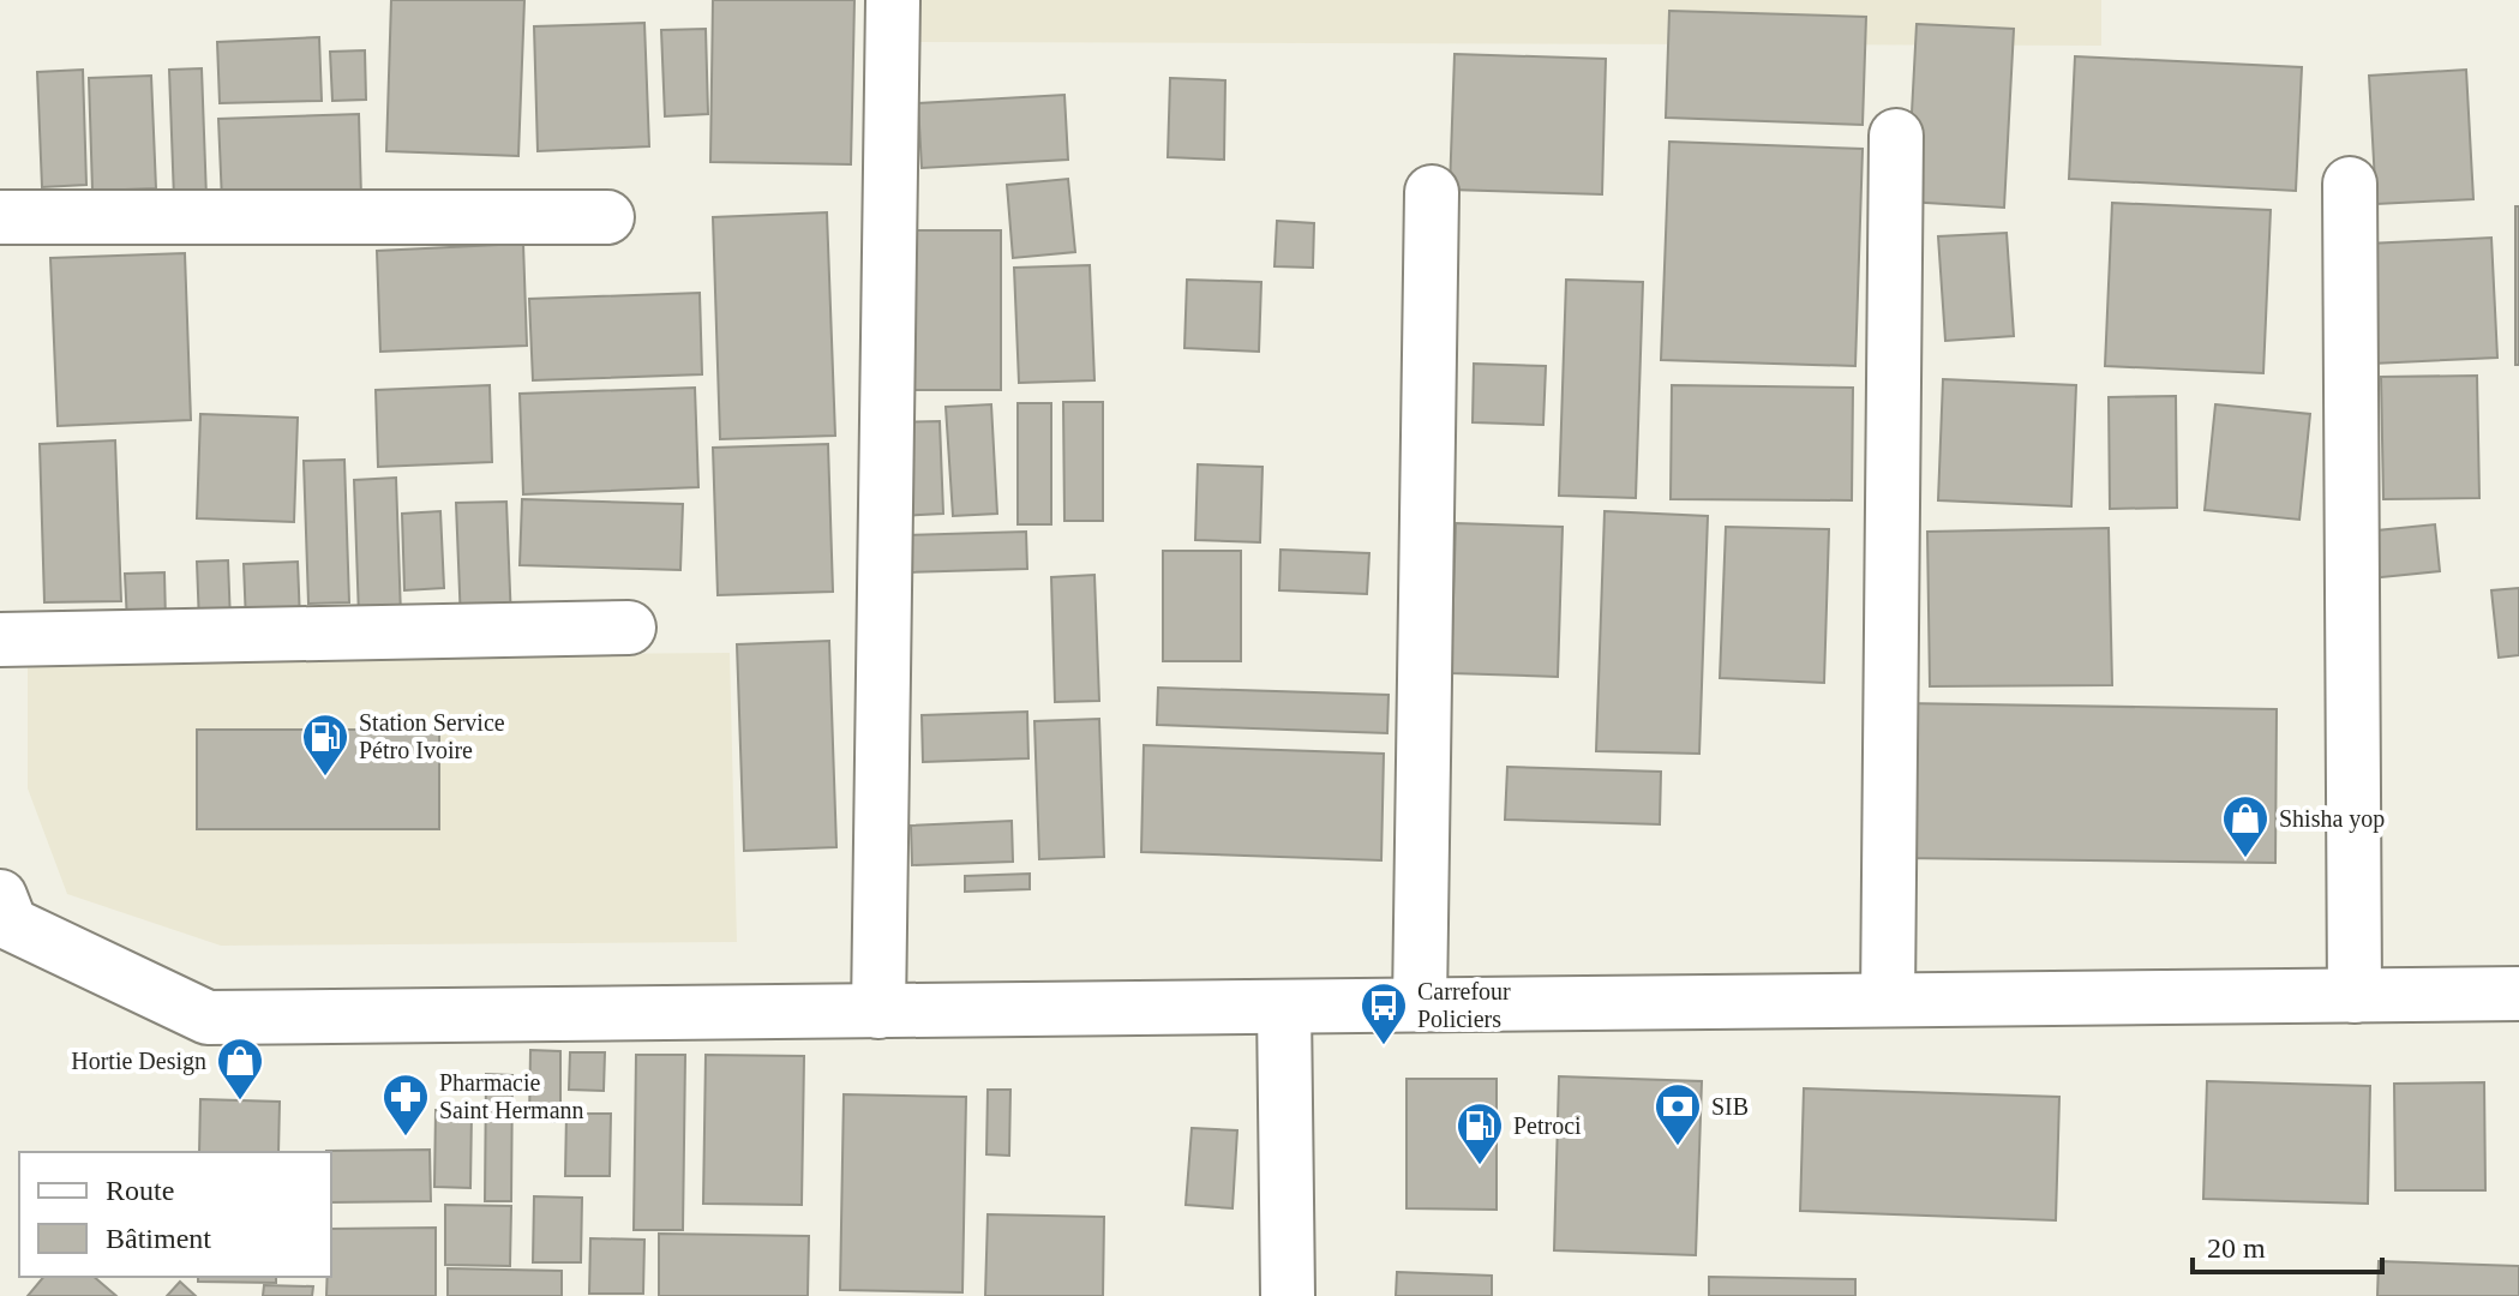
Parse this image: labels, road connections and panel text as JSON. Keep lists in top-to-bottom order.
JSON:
{
  "places": {
    "fuel station": ["Station Service Pétro Ivoire", "Petroci"],
    "shop": ["Shisha yop", "Hortie Design"],
    "bus stop": ["Carrefour Policiers"],
    "pharmacy": ["Pharmacie Saint Hermann"],
    "bank": ["SIB"]
  },
  "legend": ["Route", "Bâtiment"],
  "scale_bar": "20 m"
}
